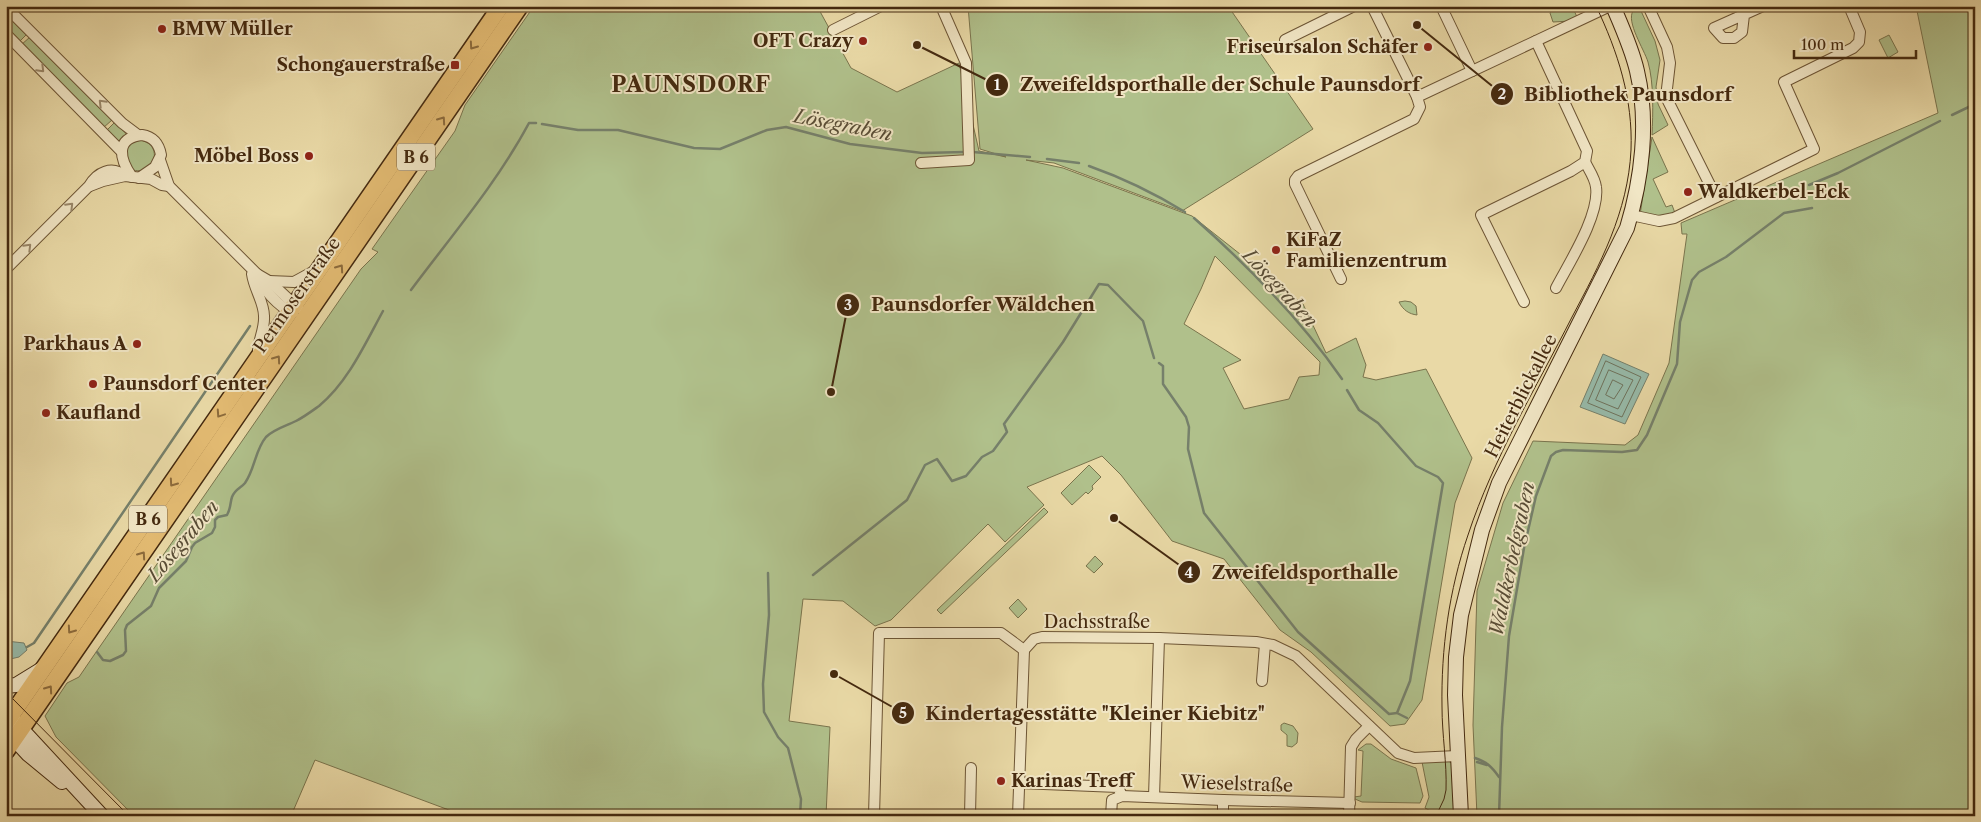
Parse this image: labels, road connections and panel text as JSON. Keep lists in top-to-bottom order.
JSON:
{
  "streets": {
    "main road": ["B 6", "Permoserstraße", "Heiterblickallee"],
    "street": ["Dachsstraße", "Wieselstraße"]
  },
  "crossings": [
    ["Heiterblickallee", "Dachsstraße"]
  ],
  "districts": ["PAUNSDORF"],
  "water": ["Lösegraben", "Waldkerbelgraben"],
  "places": {
    "other": [
      "Bibliothek Paunsdorf",
      "BMW Müller",
      "OFT Crazy",
      "Zweifeldsporthalle der Schule Paunsdorf",
      "Friseursalon Schäfer",
      "Möbel Boss",
      "Waldkerbel-Eck",
      "KiFaZ Familienzentrum",
      "Parkhaus A",
      "Paunsdorf Center",
      "Paunsdorfer Wäldchen",
      "Kaufland",
      "Zweifeldsporthalle",
      "Kindertagesstätte \"Kleiner Kiebitz\"",
      "Karinas Treff"
    ],
    "transit": ["Schongauerstraße"]
  },
  "scale_bar": "100 m"
}
